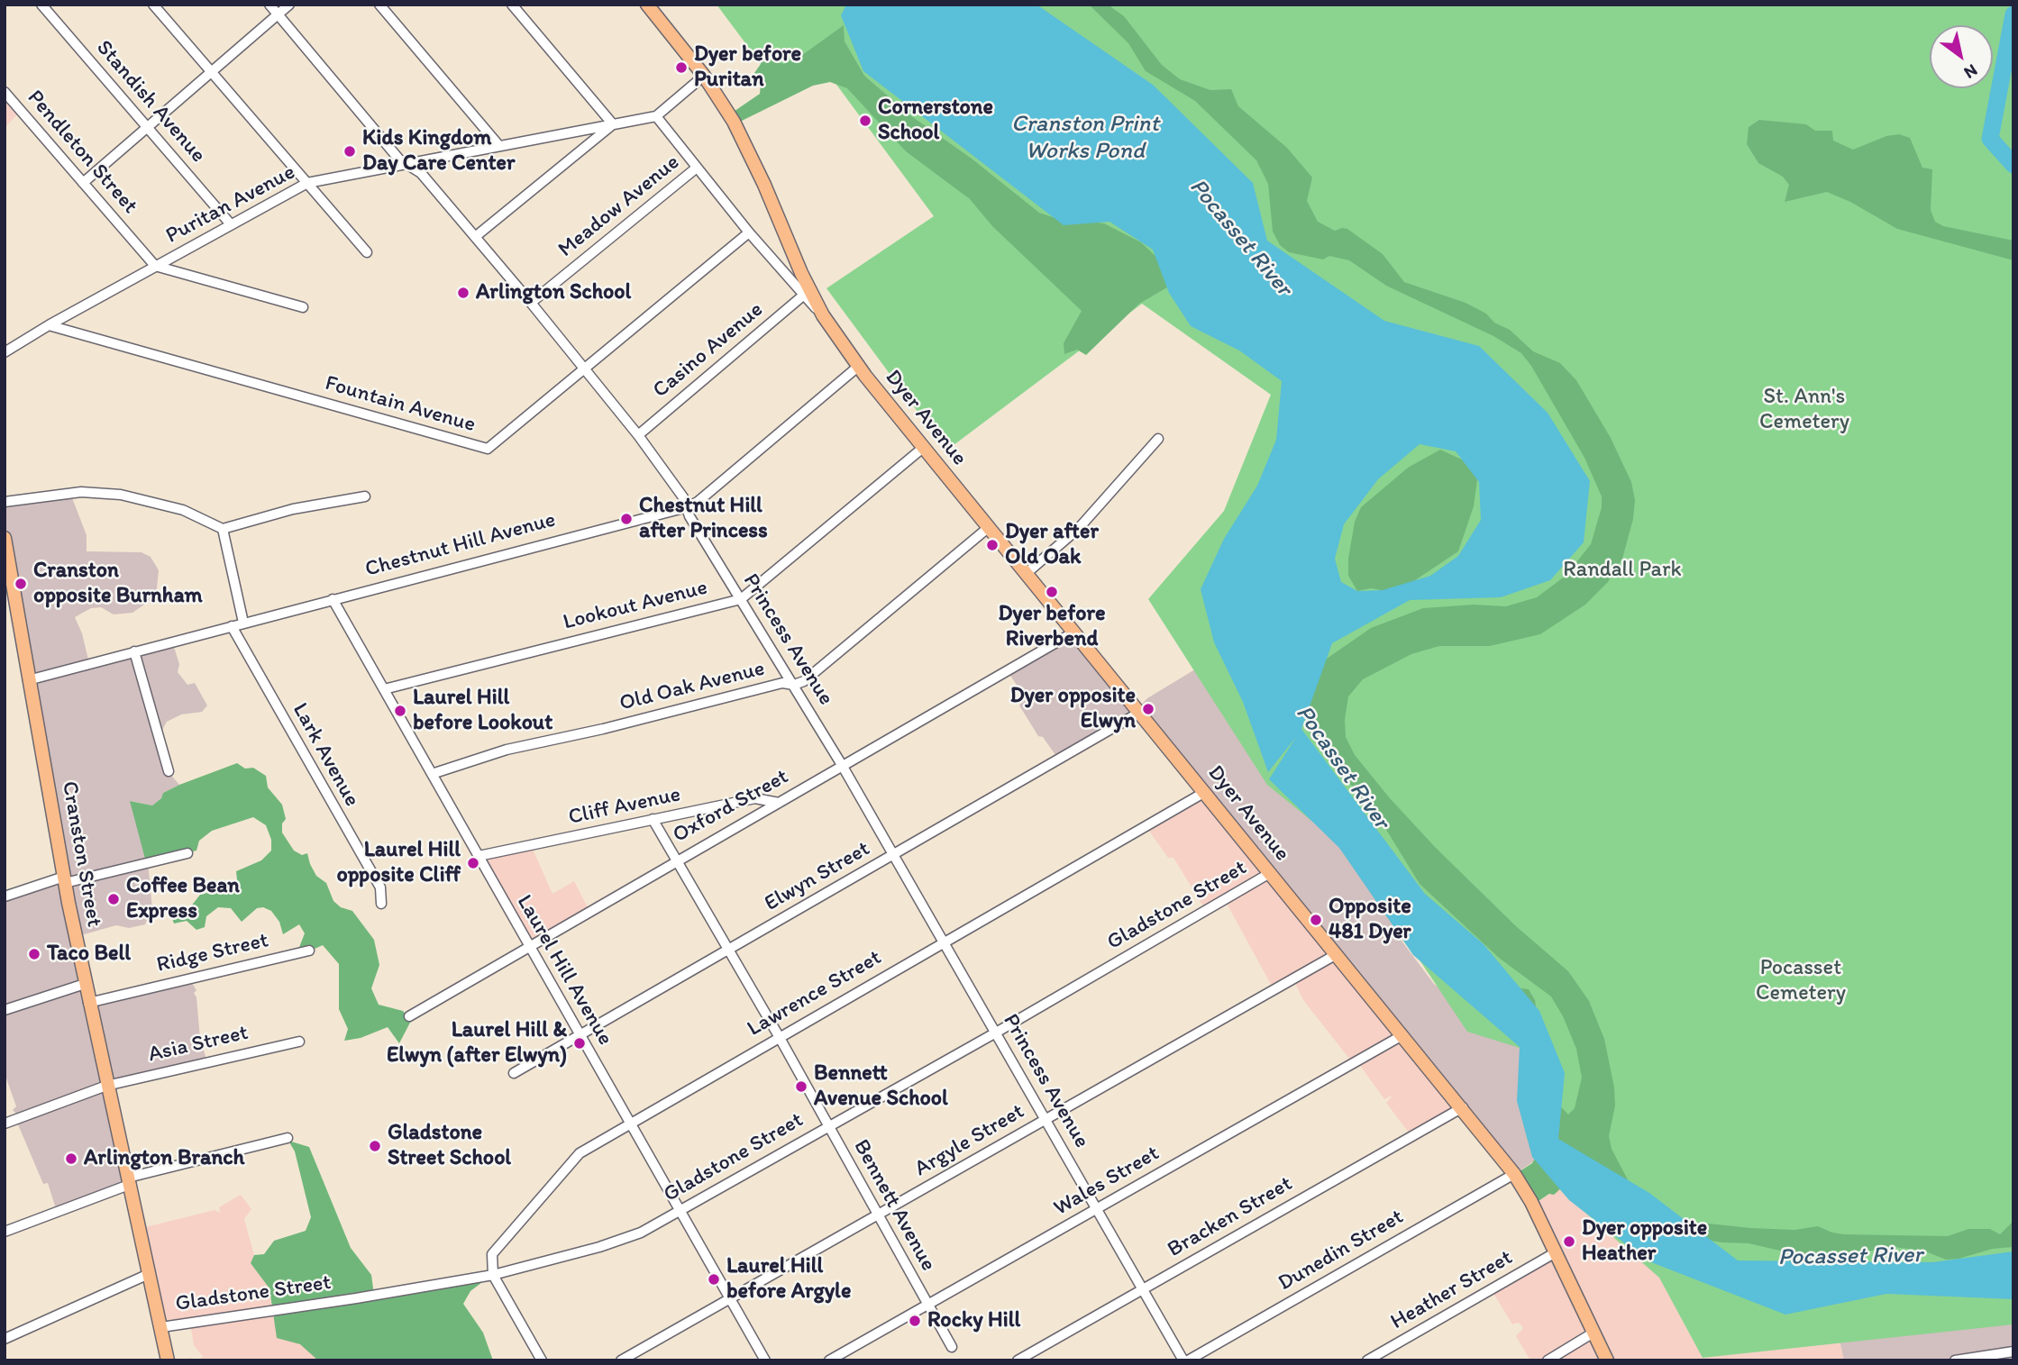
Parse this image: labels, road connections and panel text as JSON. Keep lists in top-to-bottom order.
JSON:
{
  "streets": {
    "main road": ["Dyer Avenue", "Cranston Street"],
    "street": [
      "Standish Avenue",
      "Pendleton Street",
      "Puritan Avenue",
      "Meadow Avenue",
      "Casino Avenue",
      "Fountain Avenue",
      "Chestnut Hill Avenue",
      "Lookout Avenue",
      "Princess Avenue",
      "Old Oak Avenue",
      "Lark Avenue",
      "Cliff Avenue",
      "Oxford Street",
      "Elwyn Street",
      "Gladstone Street",
      "Ridge Street",
      "Laurel Hill Avenue",
      "Lawrence Street",
      "Asia Street",
      "Argyle Street",
      "Wales Street",
      "Bennett Avenue",
      "Bracken Street",
      "Dunedin Street",
      "Heather Street"
    ]
  },
  "crossings": [
    ["Standish Avenue", "Puritan Avenue"],
    ["Pendleton Street", "Puritan Avenue"],
    ["Puritan Avenue", "Fountain Avenue"],
    ["Puritan Avenue", "Princess Avenue"],
    ["Meadow Avenue", "Fountain Avenue"],
    ["Meadow Avenue", "Dyer Avenue"],
    ["Meadow Avenue", "Princess Avenue"],
    ["Casino Avenue", "Dyer Avenue"],
    ["Casino Avenue", "Princess Avenue"],
    ["Fountain Avenue", "Dyer Avenue"],
    ["Fountain Avenue", "Princess Avenue"],
    ["Dyer Avenue", "Chestnut Hill Avenue"],
    ["Dyer Avenue", "Lookout Avenue"],
    ["Dyer Avenue", "Old Oak Avenue"],
    ["Dyer Avenue", "Oxford Street"],
    ["Dyer Avenue", "Elwyn Street"],
    ["Dyer Avenue", "Gladstone Street"],
    ["Dyer Avenue", "Lawrence Street"],
    ["Dyer Avenue", "Argyle Street"],
    ["Dyer Avenue", "Wales Street"],
    ["Dyer Avenue", "Bracken Street"],
    ["Dyer Avenue", "Dunedin Street"],
    ["Dyer Avenue", "Heather Street"],
    ["Chestnut Hill Avenue", "Princess Avenue"],
    ["Chestnut Hill Avenue", "Lark Avenue"],
    ["Chestnut Hill Avenue", "Cranston Street"],
    ["Chestnut Hill Avenue", "Laurel Hill Avenue"],
    ["Lookout Avenue", "Princess Avenue"],
    ["Lookout Avenue", "Laurel Hill Avenue"],
    ["Princess Avenue", "Old Oak Avenue"],
    ["Princess Avenue", "Oxford Street"],
    ["Princess Avenue", "Elwyn Street"],
    ["Princess Avenue", "Gladstone Street"],
    ["Princess Avenue", "Lawrence Street"],
    ["Princess Avenue", "Argyle Street"],
    ["Princess Avenue", "Wales Street"],
    ["Princess Avenue", "Bracken Street"],
    ["Princess Avenue", "Dunedin Street"],
    ["Old Oak Avenue", "Laurel Hill Avenue"],
    ["Cliff Avenue", "Oxford Street"],
    ["Cliff Avenue", "Laurel Hill Avenue"],
    ["Cliff Avenue", "Bennett Avenue"],
    ["Oxford Street", "Laurel Hill Avenue"],
    ["Oxford Street", "Bennett Avenue"],
    ["Cranston Street", "Gladstone Street"],
    ["Cranston Street", "Ridge Street"],
    ["Cranston Street", "Asia Street"],
    ["Elwyn Street", "Laurel Hill Avenue"],
    ["Elwyn Street", "Bennett Avenue"],
    ["Gladstone Street", "Laurel Hill Avenue"],
    ["Gladstone Street", "Lawrence Street"],
    ["Gladstone Street", "Bennett Avenue"],
    ["Laurel Hill Avenue", "Lawrence Street"],
    ["Laurel Hill Avenue", "Argyle Street"],
    ["Lawrence Street", "Bennett Avenue"],
    ["Argyle Street", "Bennett Avenue"],
    ["Wales Street", "Bennett Avenue"]
  ],
  "water": ["Cranston Print Works Pond", "Pocasset River"],
  "parks": ["St. Ann's Cemetery", "Randall Park", "Pocasset Cemetery"],
  "places": [
    "Dyer before Puritan",
    "Cornerstone School",
    "Kids Kingdom Day Care Center",
    "Arlington School",
    "Chestnut Hill after Princess",
    "Dyer after Old Oak",
    "Cranston opposite Burnham",
    "Dyer before Riverbend",
    "Dyer opposite Elwyn",
    "Laurel Hill before Lookout",
    "Laurel Hill opposite Cliff",
    "Coffee Bean Express",
    "Opposite 481 Dyer",
    "Taco Bell",
    "Laurel Hill & Elwyn (after Elwyn)",
    "Bennett Avenue School",
    "Gladstone Street School",
    "Arlington Branch",
    "Dyer opposite Heather",
    "Laurel Hill before Argyle",
    "Rocky Hill"
  ],
  "north": "bottom right"
}
